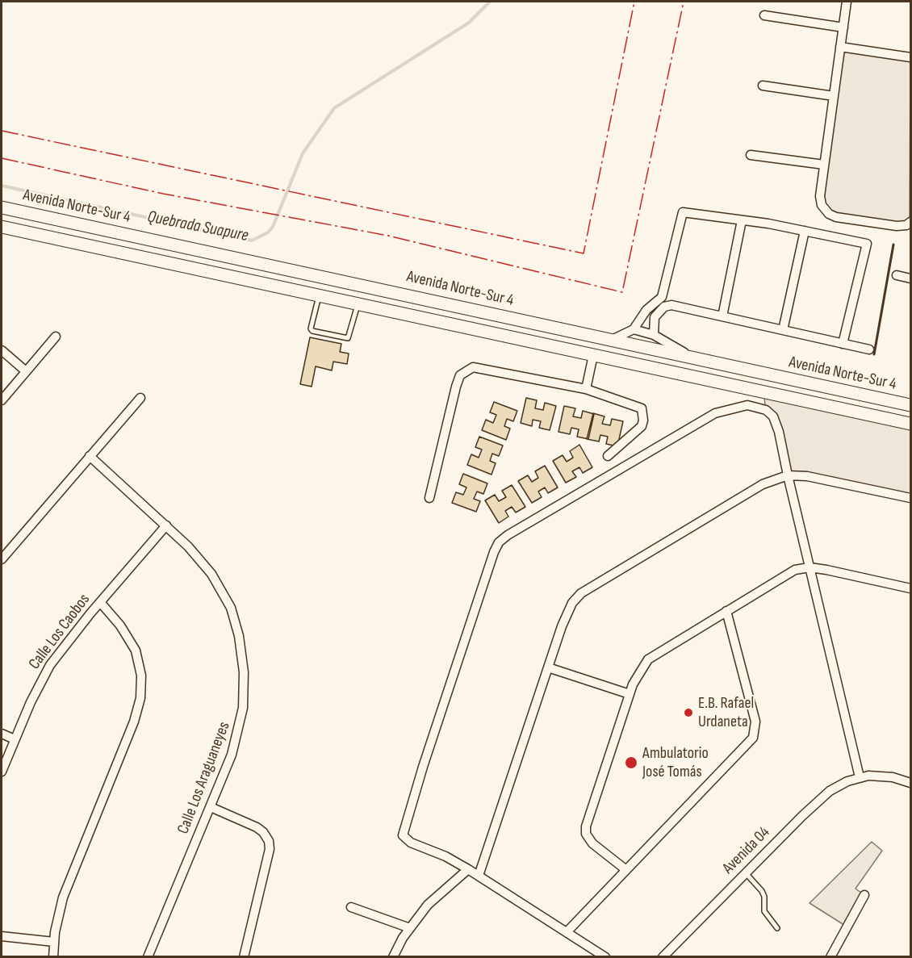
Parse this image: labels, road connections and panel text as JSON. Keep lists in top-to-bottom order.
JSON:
{
  "streets": {
    "main road": ["Avenida Norte-Sur 4"],
    "street": ["Calle Los Caobos", "Calle Los Araguaneyes", "Avenida 04"]
  },
  "crossings": [
    ["Calle Los Caobos", "Calle Los Araguaneyes"]
  ],
  "water": ["Quebrada Suapure"],
  "places": ["E.B. Rafael Urdaneta", "Ambulatorio José Tomás"]
}
